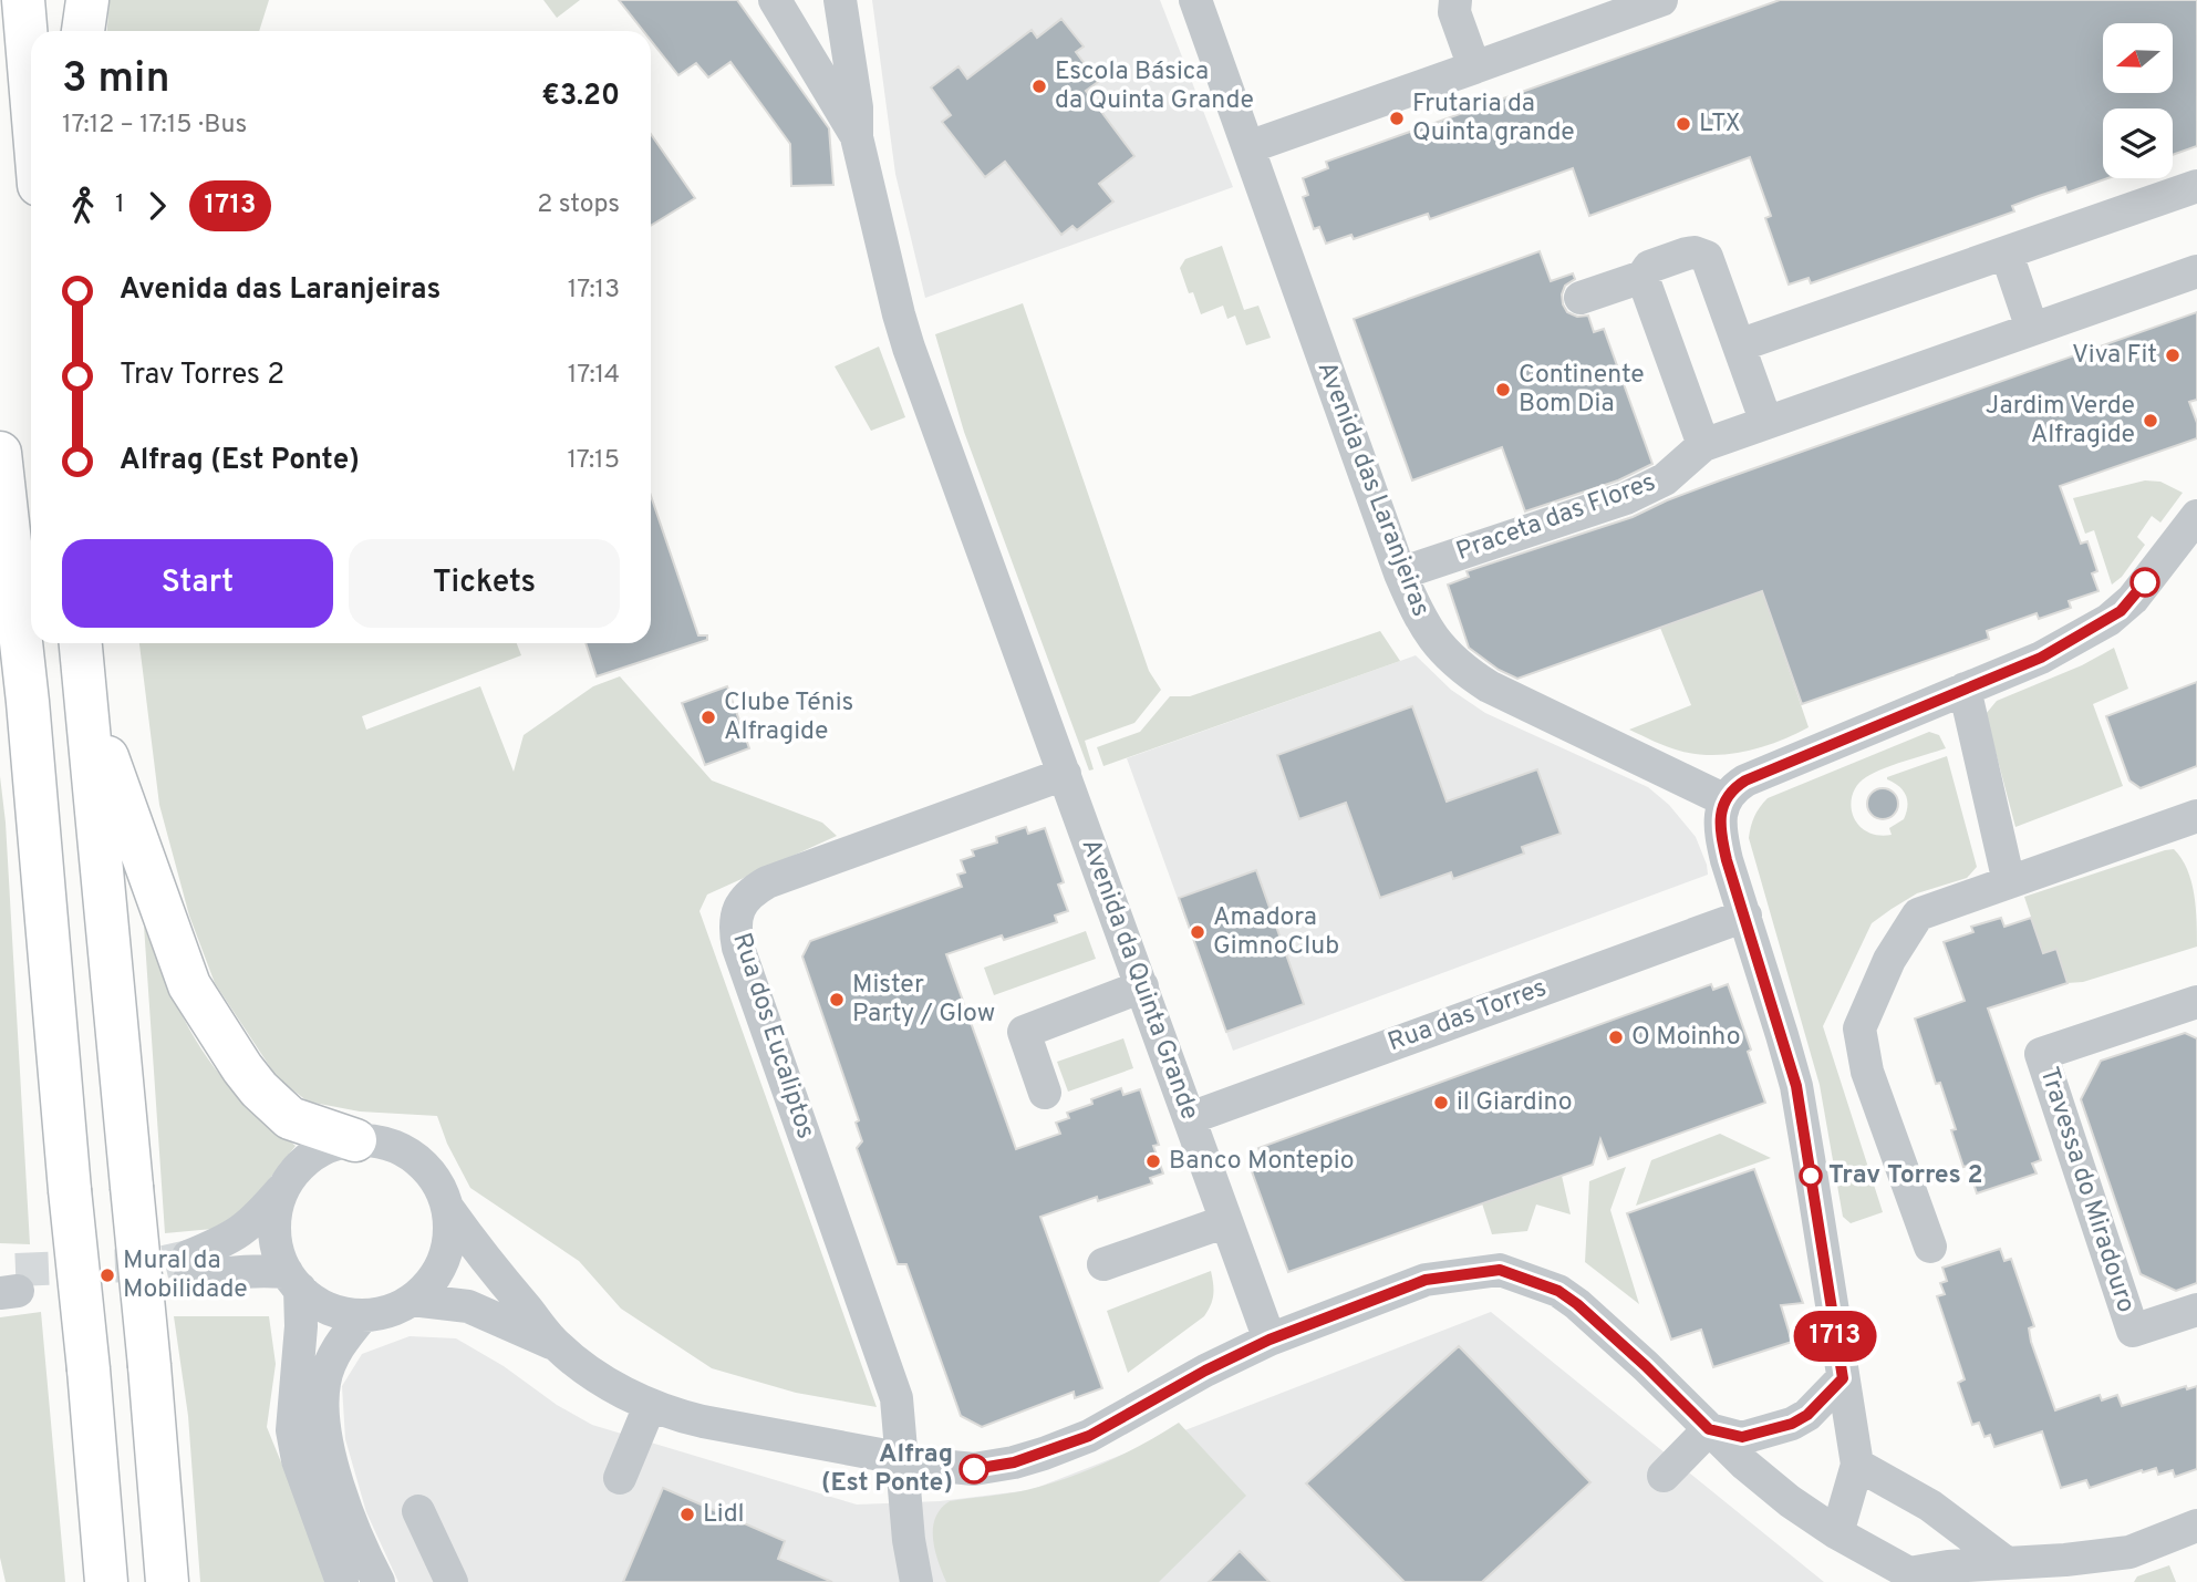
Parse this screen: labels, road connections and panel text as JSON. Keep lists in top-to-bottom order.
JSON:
{
  "streets": {
    "street": [
      "Avenida das Laranjeiras",
      "Praceta das Flores",
      "Avenida da Quinta Grande",
      "Rua das Torres",
      "Rua dos Eucaliptos",
      "Travessa do Miradouro"
    ]
  },
  "crossings": [
    ["Avenida das Laranjeiras", "Praceta das Flores"],
    ["Avenida da Quinta Grande", "Rua das Torres"],
    ["Avenida da Quinta Grande", "Rua dos Eucaliptos"]
  ],
  "places": [
    "Escola Básica da Quinta Grande",
    "Frutaria da Quinta grande",
    "LTX",
    "Viva Fit",
    "Continente Bom Dia",
    "Jardim Verde Alfragide",
    "Clube Ténis Alfragide",
    "Amadora GimnoClub",
    "Mister Party / Glow",
    "O Moinho",
    "il Giardino",
    "Banco Montepio",
    "Trav Torres 2",
    "Mural da Mobilidade",
    "Alfrag (Est Ponte)",
    "Lidl"
  ],
  "lines": ["bus line 1713"],
  "north": "left",
  "page": {
    "on_map": "1713",
    "heading": ["3 min", "17:12 – 17:15 · Bus", "€3.20"],
    "legs": ["1", "1713", "2 stops"],
    "list": [
      {
        "name": "Avenida das Laranjeiras",
        "value": "17:13"
      },
      {
        "name": "Trav Torres 2",
        "value": "17:14"
      },
      {
        "name": "Alfrag (Est Ponte)",
        "value": "17:15"
      }
    ],
    "buttons": ["Start", "Tickets"]
  }
}
